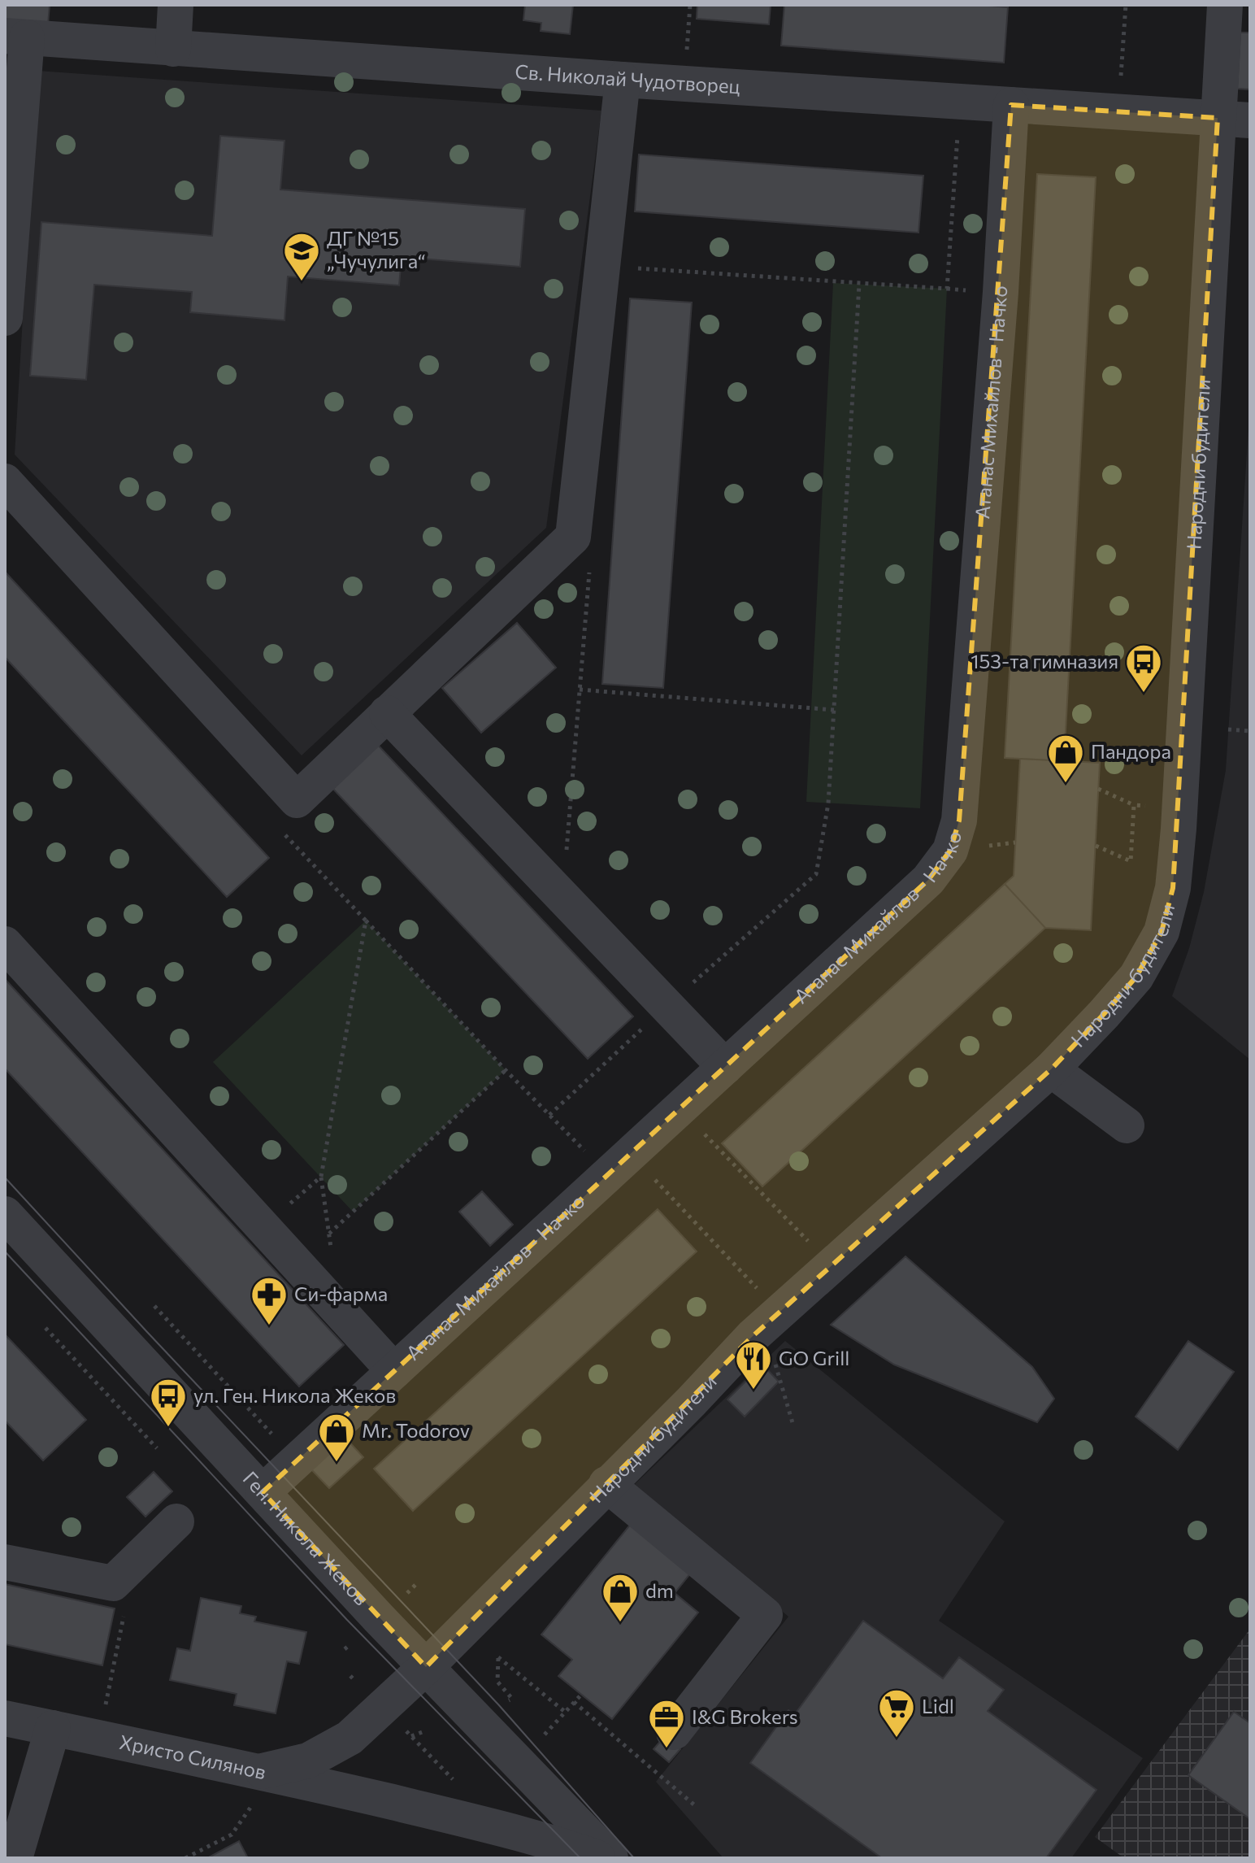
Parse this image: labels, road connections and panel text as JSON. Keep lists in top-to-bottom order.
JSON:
{
  "streets": {
    "street": [
      "Св. Николай Чудотворец",
      "Атанас Михайлов - Начко",
      "Народни будители",
      "Ген. Никола Жеков",
      "Христо Силянов"
    ]
  },
  "crossings": [
    ["Св. Николай Чудотворец", "Атанас Михайлов - Начко"],
    ["Св. Николай Чудотворец", "Народни будители"],
    ["Атанас Михайлов - Начко", "Ген. Никола Жеков"],
    ["Народни будители", "Ген. Никола Жеков"],
    ["Народни будители", "Христо Силянов"],
    ["Ген. Никола Жеков", "Христо Силянов"]
  ],
  "places": {
    "school or university": ["ДГ №15 „Чучулига“"],
    "bus stop": ["153-та гимназия", "ул. Ген. Никола Жеков"],
    "shop": ["Пандора", "Mr. Todorov", "dm"],
    "pharmacy": ["Си-фарма"],
    "restaurant": ["GO Grill"],
    "supermarket": ["Lidl"],
    "office": ["I&G Brokers"]
  }
}
